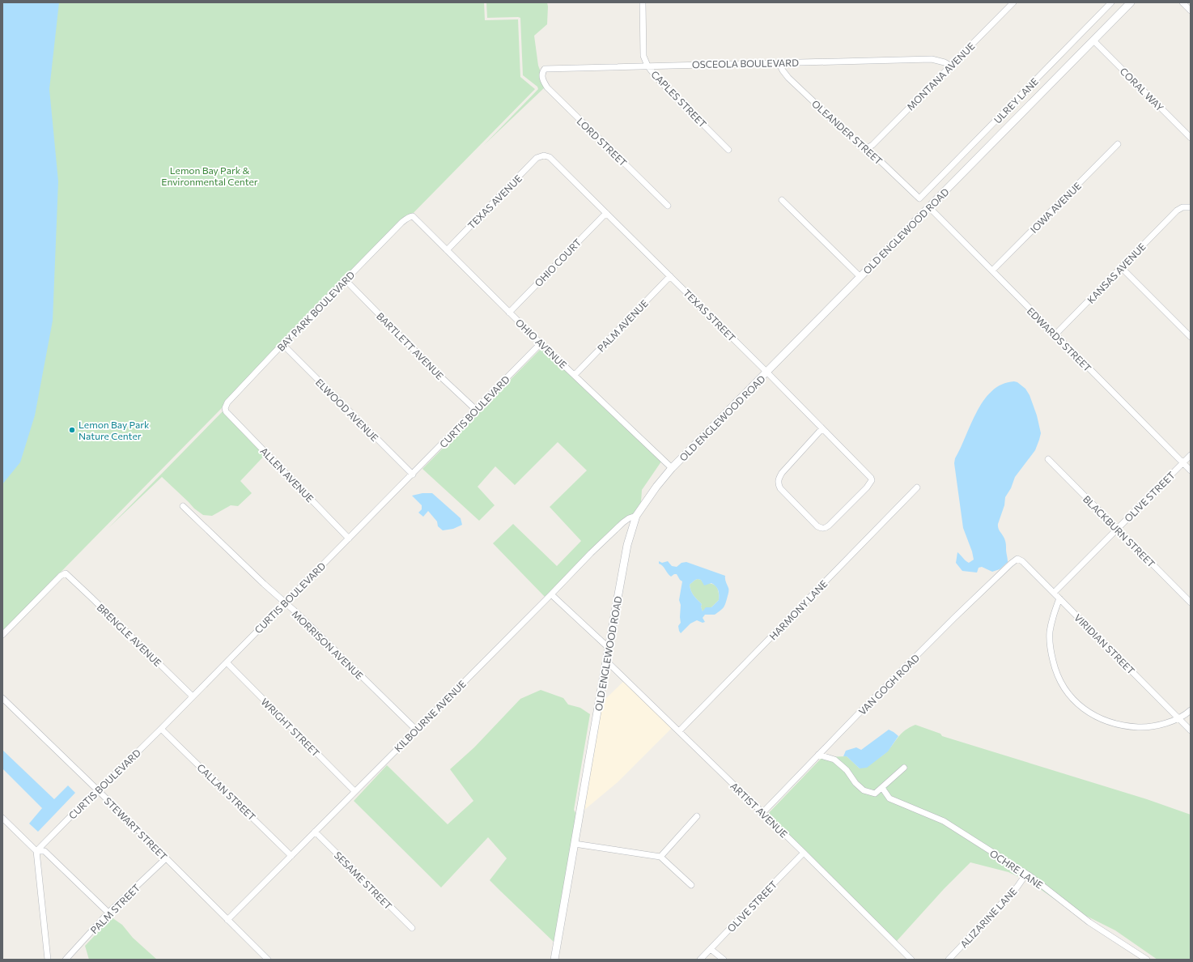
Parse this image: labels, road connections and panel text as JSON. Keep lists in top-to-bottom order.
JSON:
{
  "streets": {
    "street": [
      "OSCEOLA BOULEVARD",
      "MONTANA AVENUE",
      "CORAL WAY",
      "CAPLES STREET",
      "ULREY LANE",
      "OLEANDER STREET",
      "LORD STREET",
      "TEXAS AVENUE",
      "IOWA AVENUE",
      "OLD ENGLEWOOD ROAD",
      "OHIO COURT",
      "KANSAS AVENUE",
      "BAY PARK BOULEVARD",
      "TEXAS STREET",
      "PALM AVENUE",
      "EDWARDS STREET",
      "OHIO AVENUE",
      "BARTLETT AVENUE",
      "ELWOOD AVENUE",
      "CURTIS BOULEVARD",
      "ALLEN AVENUE",
      "OLIVE STREET",
      "BLACKBURN STREET",
      "HARMONY LANE",
      "BRENGLE AVENUE",
      "VIRIDIAN STREET",
      "MORRISON AVENUE",
      "VAN GOGH ROAD",
      "KILBOURNE AVENUE",
      "WRIGHT STREET",
      "CALLAN STREET",
      "ARTIST AVENUE",
      "STEWART STREET",
      "OCHRE LANE",
      "SESAME STREET",
      "PALM STREET",
      "ALIZARINE LANE"
    ]
  },
  "crossings": [
    ["OSCEOLA BOULEVARD", "MONTANA AVENUE"],
    ["OSCEOLA BOULEVARD", "CAPLES STREET"],
    ["OSCEOLA BOULEVARD", "OLEANDER STREET"],
    ["OSCEOLA BOULEVARD", "LORD STREET"],
    ["MONTANA AVENUE", "OLEANDER STREET"],
    ["CORAL WAY", "OLD ENGLEWOOD ROAD"],
    ["ULREY LANE", "OLEANDER STREET"],
    ["TEXAS AVENUE", "TEXAS STREET"],
    ["TEXAS AVENUE", "OHIO AVENUE"],
    ["IOWA AVENUE", "EDWARDS STREET"],
    ["OLD ENGLEWOOD ROAD", "TEXAS STREET"],
    ["OLD ENGLEWOOD ROAD", "EDWARDS STREET"],
    ["OLD ENGLEWOOD ROAD", "OHIO AVENUE"],
    ["OLD ENGLEWOOD ROAD", "KILBOURNE AVENUE"],
    ["OLD ENGLEWOOD ROAD", "ARTIST AVENUE"],
    ["OHIO COURT", "TEXAS STREET"],
    ["OHIO COURT", "OHIO AVENUE"],
    ["KANSAS AVENUE", "EDWARDS STREET"],
    ["BAY PARK BOULEVARD", "OHIO AVENUE"],
    ["BAY PARK BOULEVARD", "BARTLETT AVENUE"],
    ["BAY PARK BOULEVARD", "ELWOOD AVENUE"],
    ["BAY PARK BOULEVARD", "ALLEN AVENUE"],
    ["TEXAS STREET", "PALM AVENUE"],
    ["PALM AVENUE", "OHIO AVENUE"],
    ["EDWARDS STREET", "OLIVE STREET"],
    ["OHIO AVENUE", "CURTIS BOULEVARD"],
    ["BARTLETT AVENUE", "CURTIS BOULEVARD"],
    ["ELWOOD AVENUE", "CURTIS BOULEVARD"],
    ["CURTIS BOULEVARD", "ALLEN AVENUE"],
    ["CURTIS BOULEVARD", "BRENGLE AVENUE"],
    ["CURTIS BOULEVARD", "MORRISON AVENUE"],
    ["CURTIS BOULEVARD", "WRIGHT STREET"],
    ["CURTIS BOULEVARD", "CALLAN STREET"],
    ["CURTIS BOULEVARD", "STEWART STREET"],
    ["OLIVE STREET", "BLACKBURN STREET"],
    ["OLIVE STREET", "VIRIDIAN STREET"],
    ["OLIVE STREET", "ARTIST AVENUE"],
    ["HARMONY LANE", "ARTIST AVENUE"],
    ["VIRIDIAN STREET", "VAN GOGH ROAD"],
    ["MORRISON AVENUE", "KILBOURNE AVENUE"],
    ["VAN GOGH ROAD", "ARTIST AVENUE"],
    ["KILBOURNE AVENUE", "WRIGHT STREET"],
    ["KILBOURNE AVENUE", "CALLAN STREET"],
    ["KILBOURNE AVENUE", "STEWART STREET"],
    ["KILBOURNE AVENUE", "SESAME STREET"],
    ["STEWART STREET", "PALM STREET"],
    ["OCHRE LANE", "ALIZARINE LANE"]
  ],
  "parks": ["Lemon Bay Park & Environmental Center"],
  "places": ["Lemon Bay Park Nature Center"]
}
